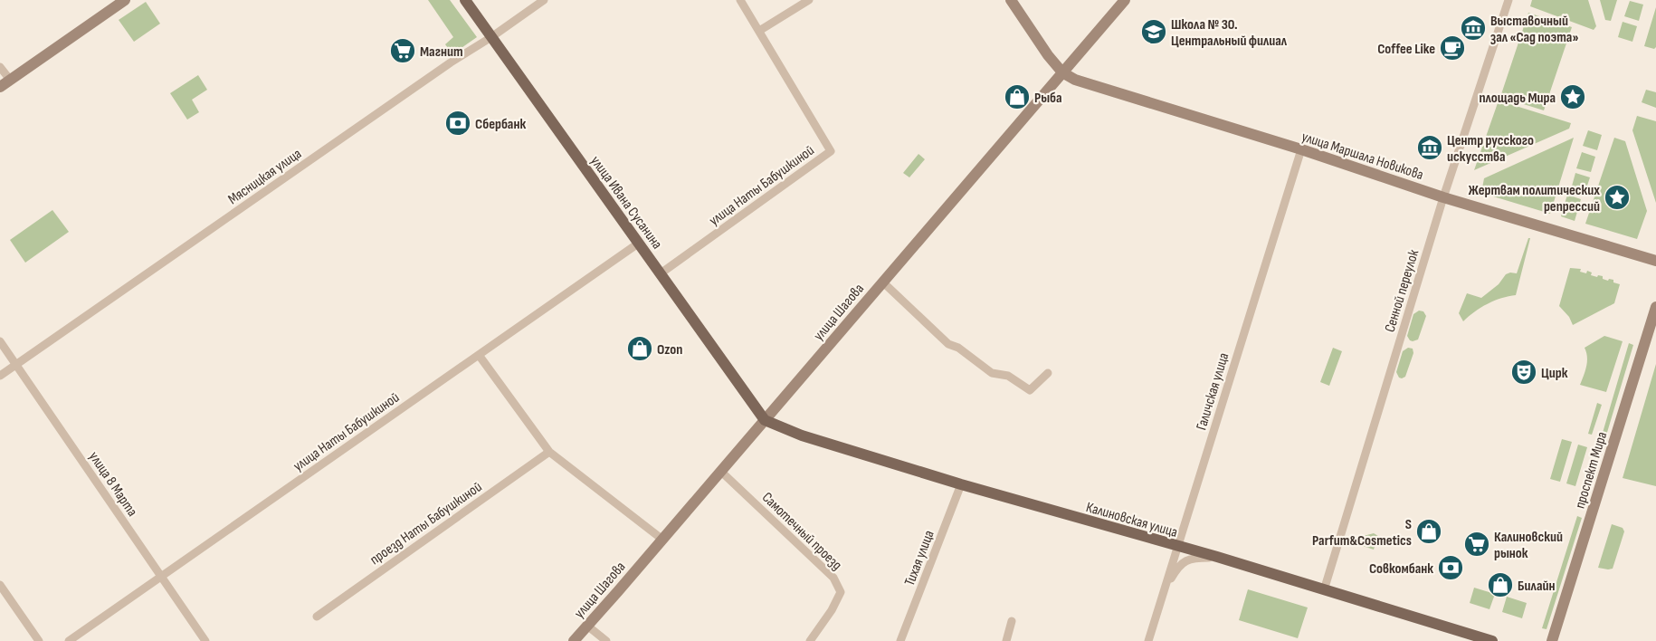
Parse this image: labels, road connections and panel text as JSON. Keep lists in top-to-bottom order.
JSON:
{
  "streets": {
    "main road": [
      "улица Маршала Новикова",
      "улица Ивана Сусанина",
      "улица Шагова",
      "проспект Мира",
      "Калиновская улица"
    ],
    "street": [
      "Мясницкая улица",
      "улица Наты Бабушкиной",
      "Сенной переулок",
      "Галичская улица",
      "улица 8 Марта",
      "проезд Наты Бабушкиной",
      "Самотечный проезд",
      "Тихая улица"
    ]
  },
  "crossings": [
    ["улица Маршала Новикова", "Сенной переулок"],
    ["улица Маршала Новикова", "улица Шагова"],
    ["улица Маршала Новикова", "Галичская улица"],
    ["Мясницкая улица", "улица Ивана Сусанина"],
    ["Мясницкая улица", "улица 8 Марта"],
    ["улица Наты Бабушкиной", "улица Ивана Сусанина"],
    ["улица Наты Бабушкиной", "улица 8 Марта"],
    ["улица Ивана Сусанина", "улица Шагова"],
    ["улица Ивана Сусанина", "Калиновская улица"],
    ["Сенной переулок", "Калиновская улица"],
    ["улица Шагова", "Калиновская улица"],
    ["улица Шагова", "Самотечный проезд"],
    ["Галичская улица", "Калиновская улица"],
    ["Калиновская улица", "Тихая улица"]
  ],
  "places": {
    "museum": ["Выставочный зал «Сад поэта»", "Центр русского искусства"],
    "school or university": ["Школа № 30. Центральный филиал"],
    "cafe": ["Coffee Like"],
    "supermarket": ["Магнит", "Калиновский рынок"],
    "shop": [
      "Рыба",
      "Ozon",
      "S Parfum&Cosmetics",
      "Билайн"
    ],
    "place": ["площадь Мира", "Жертвам политических репрессий"],
    "bank": ["Сбербанк", "Совкомбанк"],
    "theatre": ["Цирк"]
  }
}
